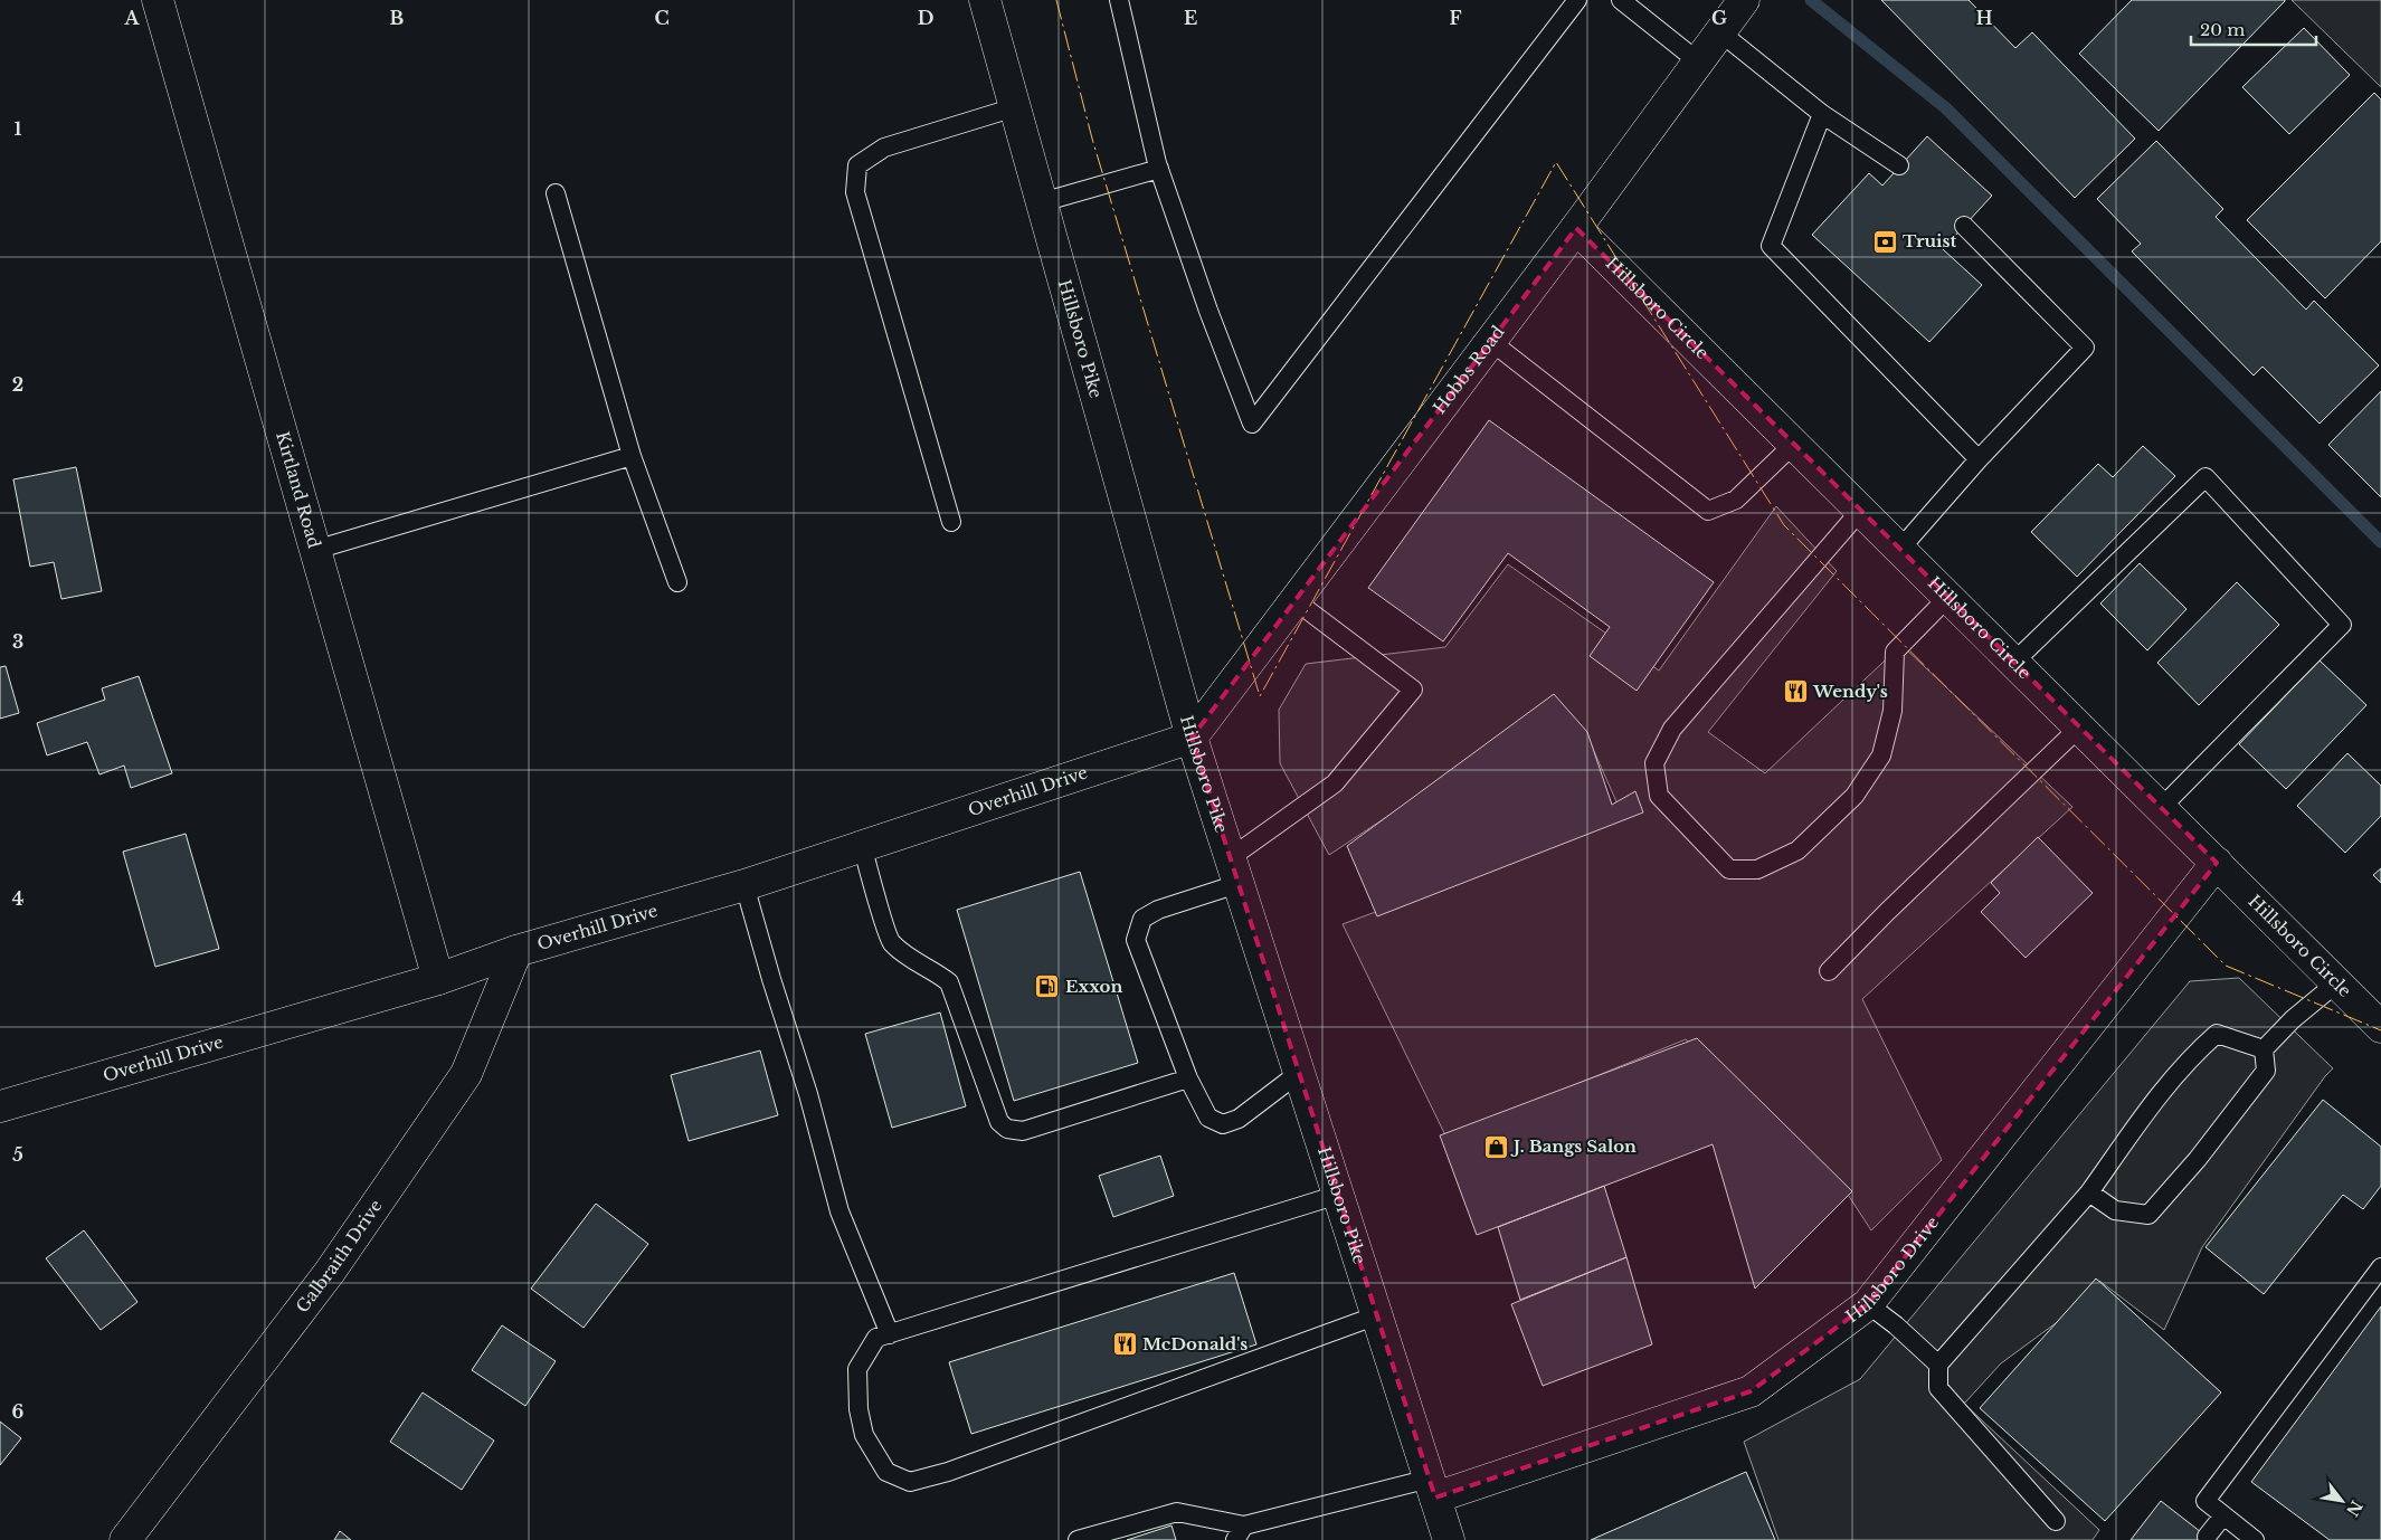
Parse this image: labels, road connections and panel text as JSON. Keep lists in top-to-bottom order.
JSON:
{
  "streets": {
    "street": [
      "Hillsboro Circle",
      "Hillsboro Pike",
      "Hobbs Road",
      "Kirtland Road",
      "Overhill Drive",
      "Galbraith Drive",
      "Hillsboro Drive"
    ]
  },
  "crossings": [
    ["Hillsboro Circle", "Hobbs Road"],
    ["Hillsboro Circle", "Hillsboro Drive"],
    ["Hillsboro Pike", "Hobbs Road"],
    ["Hillsboro Pike", "Overhill Drive"],
    ["Hillsboro Pike", "Hillsboro Drive"],
    ["Hobbs Road", "Overhill Drive"],
    ["Kirtland Road", "Overhill Drive"],
    ["Overhill Drive", "Galbraith Drive"]
  ],
  "places": {
    "bank": ["Truist"],
    "restaurant": ["Wendy's", "McDonald's"],
    "fuel station": ["Exxon"],
    "shop": ["J. Bangs Salon"]
  },
  "scale_bar": "20 m",
  "north": "bottom right",
  "grid": {
    "columns": [
      "A",
      "B",
      "C",
      "D",
      "E",
      "F",
      "G",
      "H"
    ],
    "rows": [
      "1",
      "2",
      "3",
      "4",
      "5",
      "6"
    ]
  }
}
